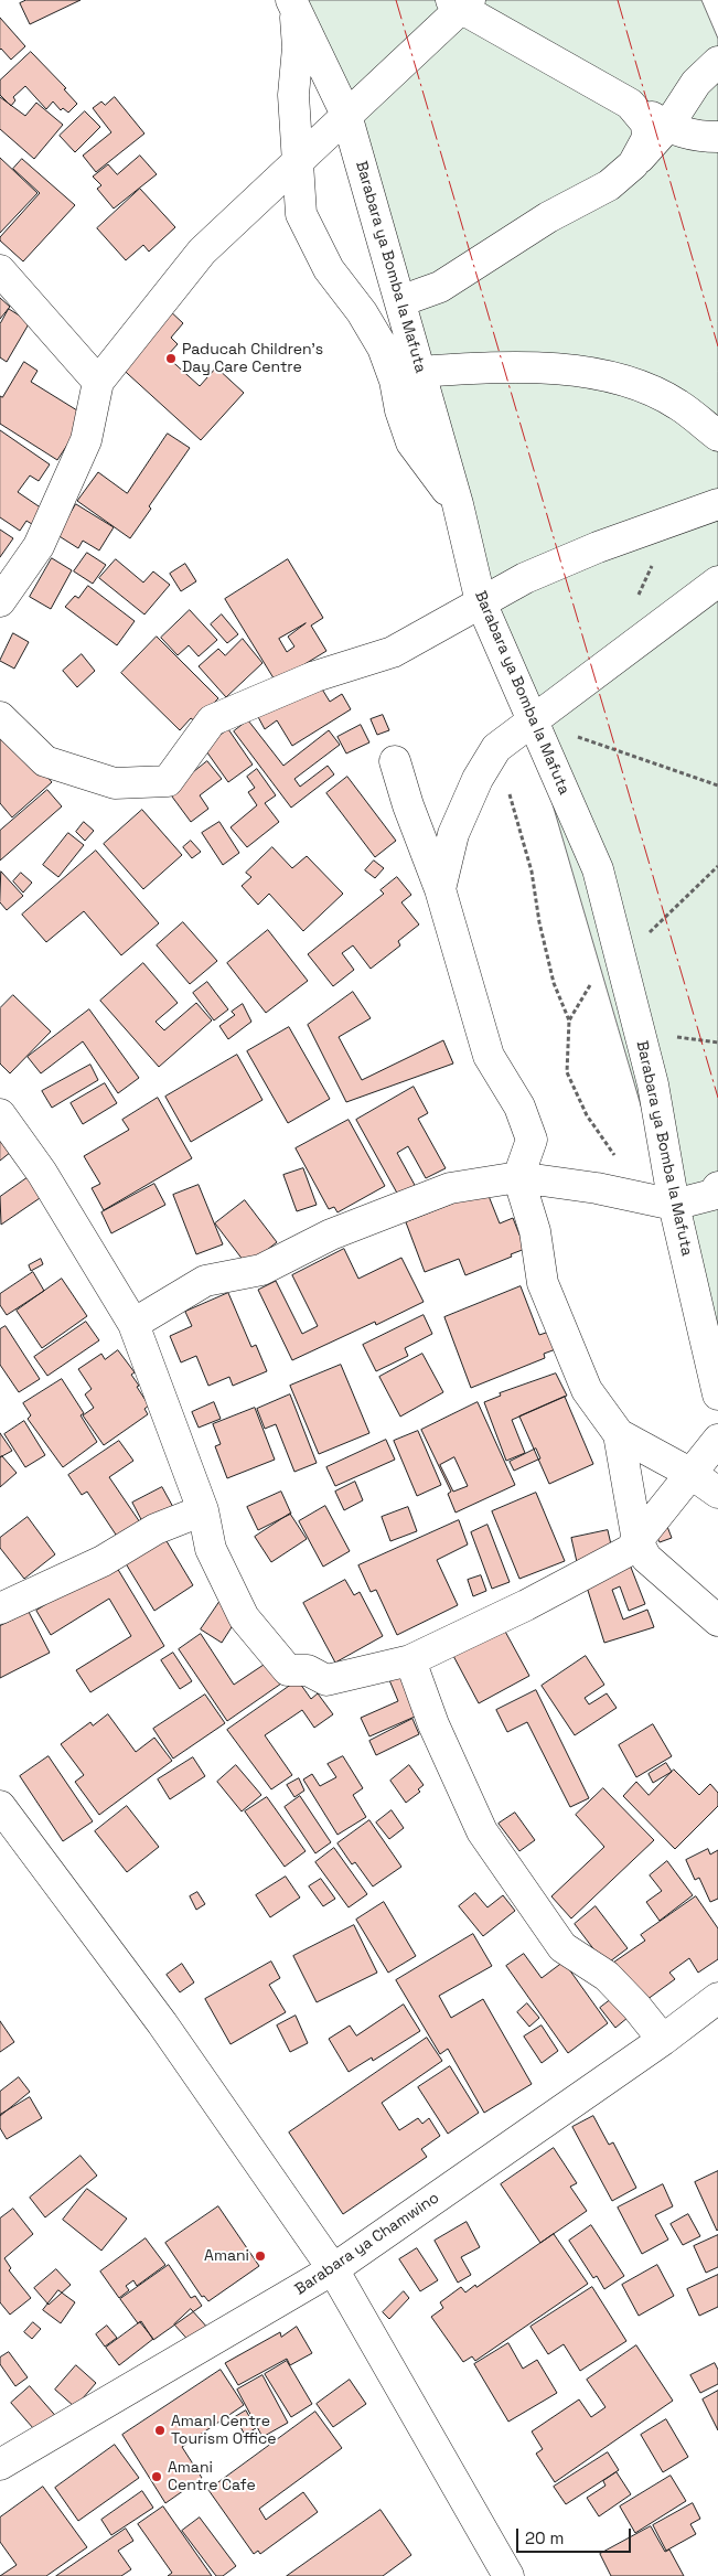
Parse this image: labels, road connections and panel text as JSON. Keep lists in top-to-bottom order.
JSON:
{
  "streets": {
    "street": ["Barabara ya Bomba la Mafuta", "Barabara ya Chamwino"]
  },
  "places": [
    "Paducah Children's Day Care Centre",
    "Amani",
    "AmanI Centre Tourism Office",
    "Amani Centre Cafe"
  ],
  "scale_bar": "20 m"
}
